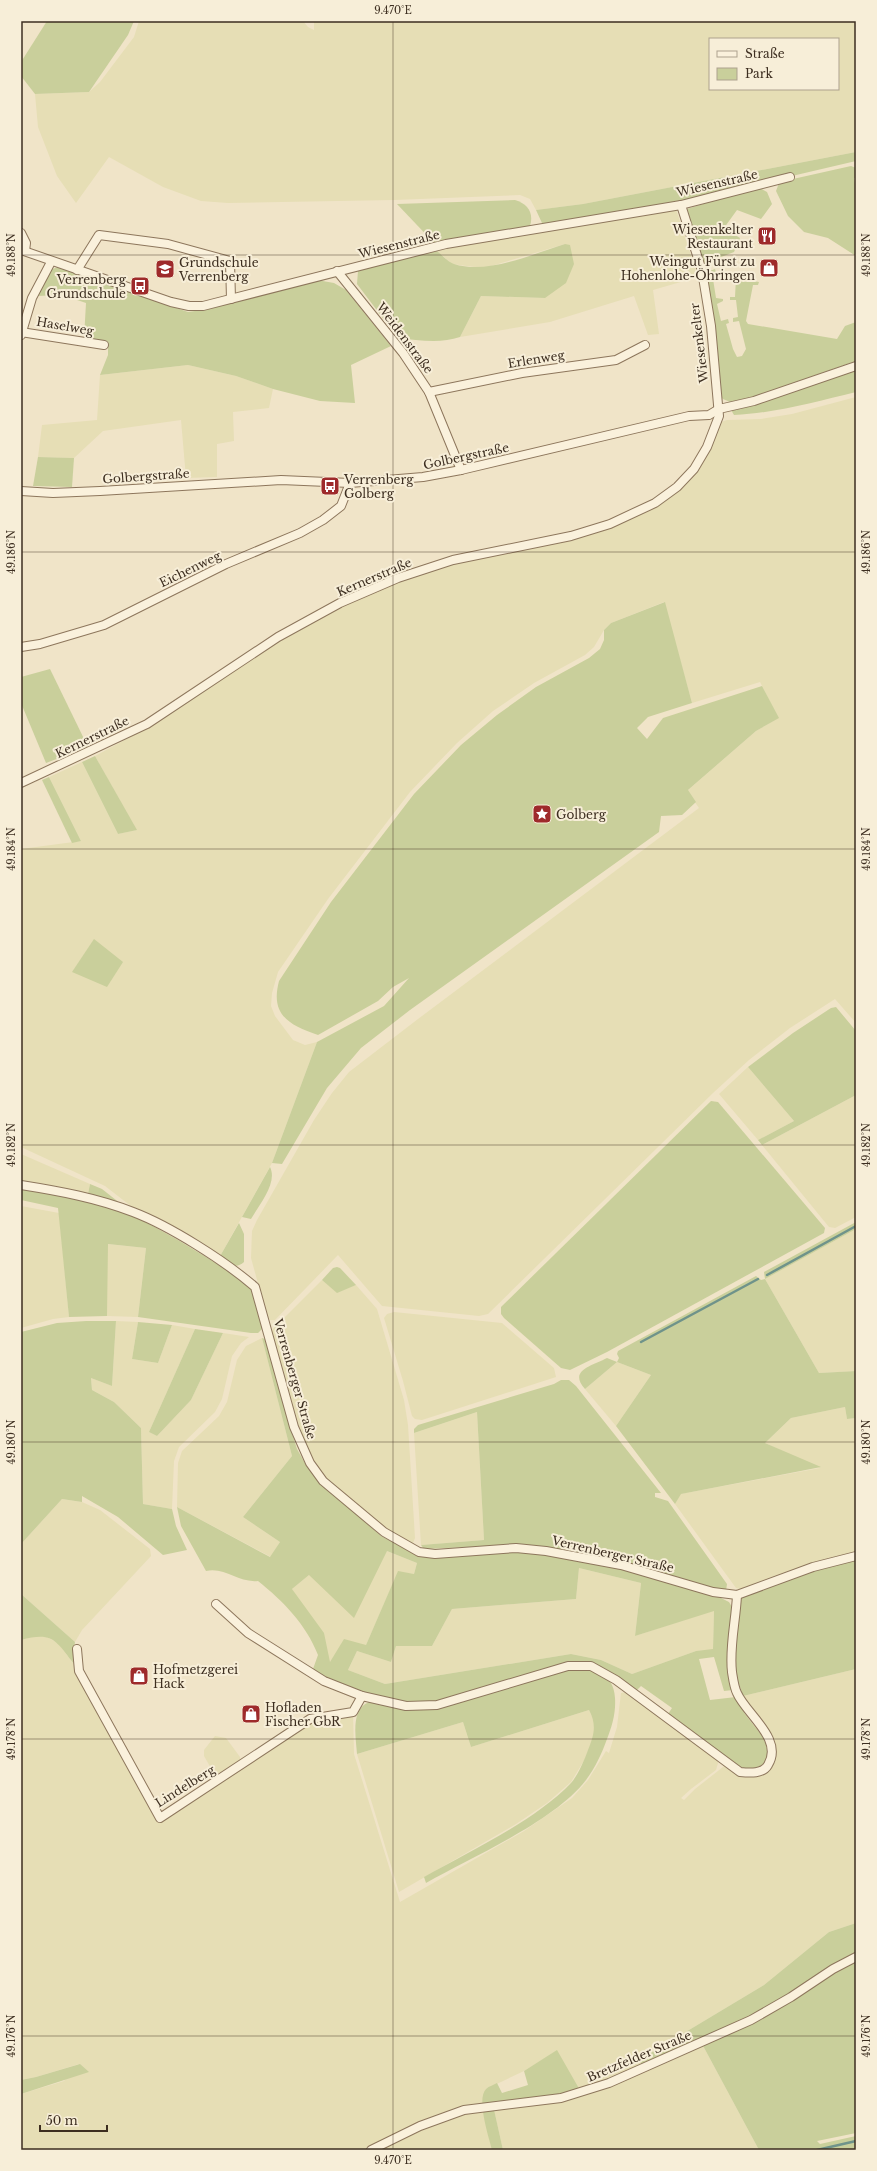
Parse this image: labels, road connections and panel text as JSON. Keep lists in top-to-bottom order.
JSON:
{
  "streets": {
    "street": [
      "Wiesenstraße",
      "Haselweg",
      "Weidenstraße",
      "Wiesenkelter",
      "Erlenweg",
      "Golbergstraße",
      "Eichenweg",
      "Kernerstraße",
      "Verrenberger Straße",
      "Lindelberg",
      "Bretzfelder Straße"
    ]
  },
  "crossings": [
    ["Wiesenstraße", "Weidenstraße"],
    ["Wiesenstraße", "Wiesenkelter"],
    ["Weidenstraße", "Erlenweg"],
    ["Weidenstraße", "Golbergstraße"],
    ["Wiesenkelter", "Golbergstraße"],
    ["Wiesenkelter", "Kernerstraße"],
    ["Golbergstraße", "Eichenweg"],
    ["Golbergstraße", "Kernerstraße"]
  ],
  "places": {
    "restaurant": ["Wiesenkelter Restaurant"],
    "shop": ["Weingut Fürst zu Hohenlohe-Öhringen", "Hofmetzgerei Hack", "Hofladen Fischer GbR"],
    "school or university": ["Grundschule Verrenberg"],
    "bus stop": ["Verrenberg Grundschule", "Verrenberg Golberg"],
    "place": ["Golberg"]
  },
  "legend": ["Straße", "Park"],
  "scale_bar": "50 m",
  "coordinates": [
    "9.470°E",
    "49.188°N",
    "49.186°N",
    "49.184°N",
    "49.182°N",
    "49.180°N",
    "49.178°N",
    "49.176°N"
  ]
}
